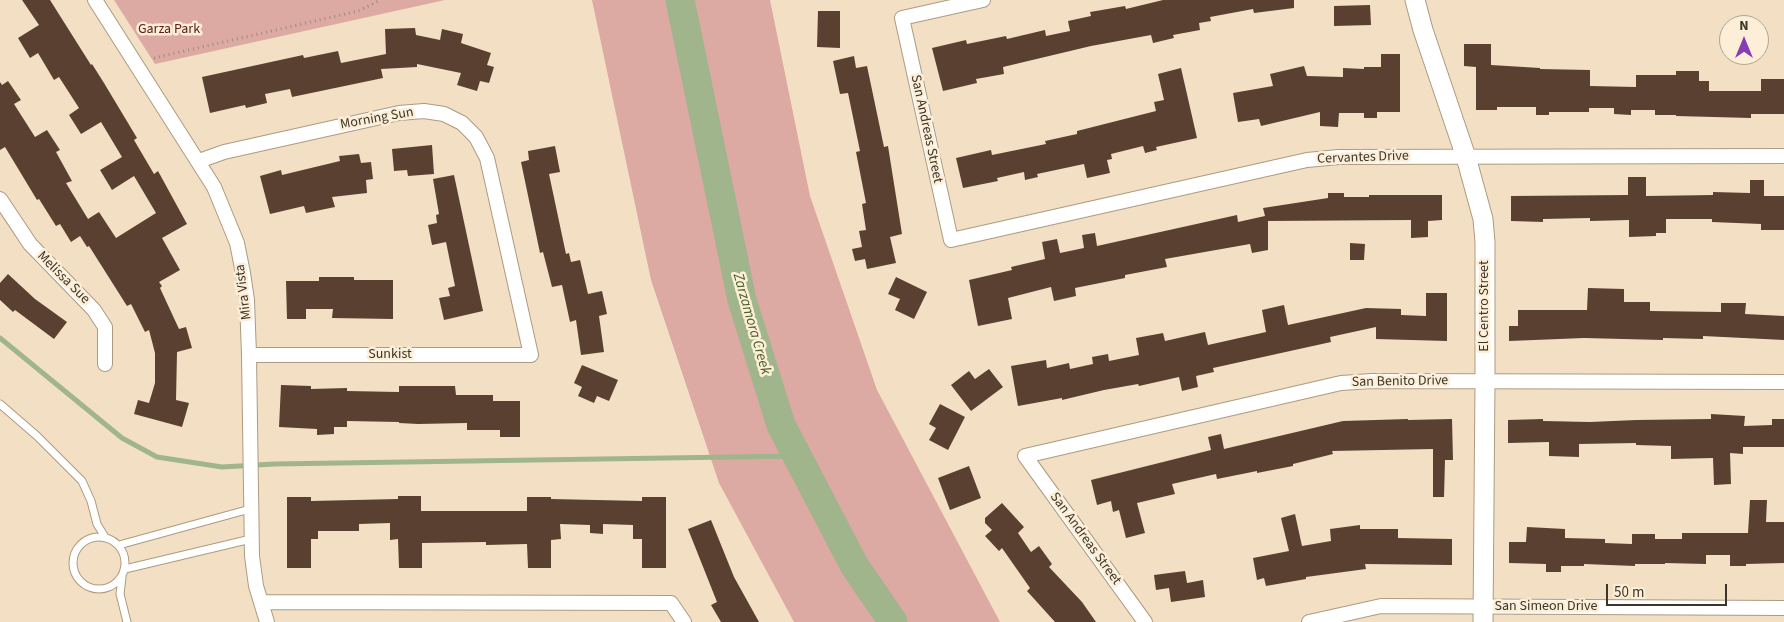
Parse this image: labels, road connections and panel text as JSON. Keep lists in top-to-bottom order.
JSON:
{
  "streets": {
    "street": [
      "Morning Sun",
      "San Andreas Street",
      "Cervantes Drive",
      "Melissa Sue",
      "Mira Vista",
      "El Centro Street",
      "Sunkist",
      "San Benito Drive",
      "San Simeon Drive"
    ]
  },
  "crossings": [
    ["Morning Sun", "Mira Vista"],
    ["Morning Sun", "Sunkist"],
    ["San Andreas Street", "Cervantes Drive"],
    ["San Andreas Street", "San Benito Drive"],
    ["Cervantes Drive", "El Centro Street"],
    ["Mira Vista", "Sunkist"],
    ["El Centro Street", "San Benito Drive"],
    ["El Centro Street", "San Simeon Drive"]
  ],
  "water": ["Zarzamora Creek"],
  "parks": ["Garza Park"],
  "scale_bar": "50 m",
  "north": "top"
}
